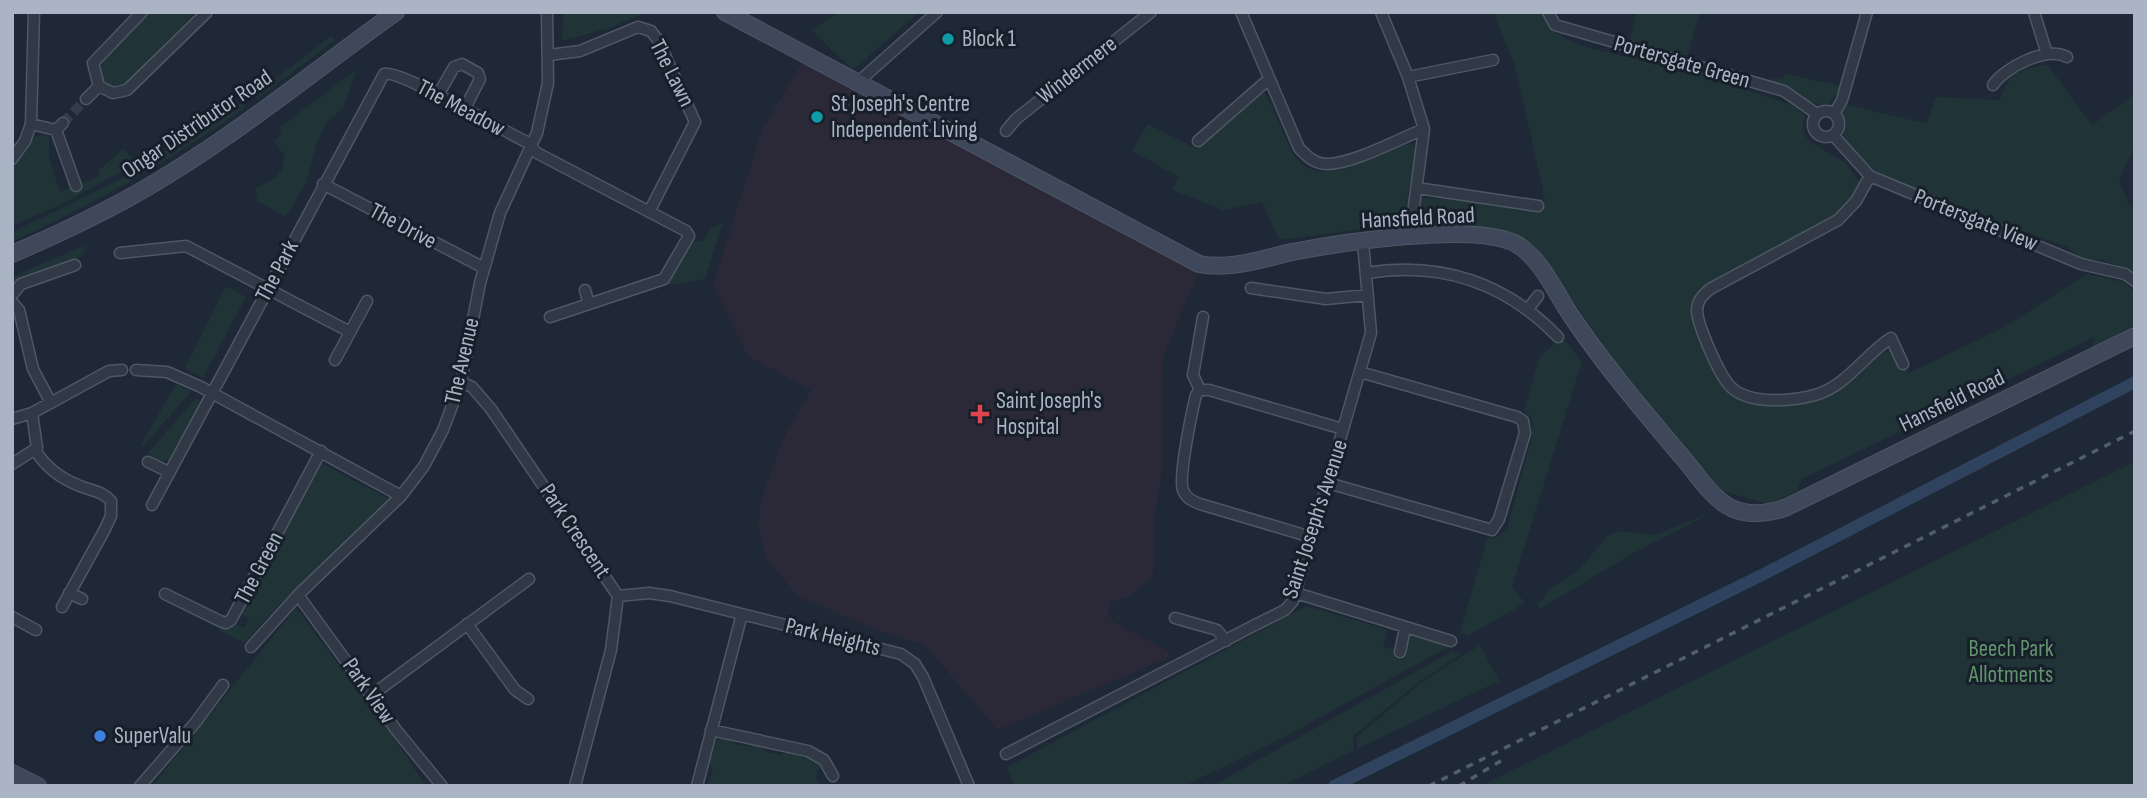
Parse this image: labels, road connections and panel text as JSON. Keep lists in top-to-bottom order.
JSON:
{
  "streets": {
    "street": [
      "Portersgate Green",
      "Windermere",
      "The Lawn",
      "The Meadow",
      "Ongar Distributor Road",
      "Hansfield Road",
      "Portersgate View",
      "The Drive",
      "The Park",
      "The Avenue",
      "Saint Joseph's Avenue",
      "Park Crescent",
      "The Green",
      "Park Heights",
      "Park View"
    ]
  },
  "crossings": [
    ["Portersgate Green", "Portersgate View"],
    ["The Lawn", "The Avenue"],
    ["The Meadow", "The Park"],
    ["The Meadow", "The Avenue"],
    ["Hansfield Road", "Saint Joseph's Avenue"],
    ["The Drive", "The Park"],
    ["The Drive", "The Avenue"],
    ["The Avenue", "Park Crescent"],
    ["The Avenue", "Park View"],
    ["Park Crescent", "Park Heights"]
  ],
  "parks": ["Beech Park Allotments"],
  "places": {
    "other": ["Block 1", "St Joseph's Centre Independent Living", "SuperValu"],
    "health": ["Saint Joseph's Hospital"]
  }
}
